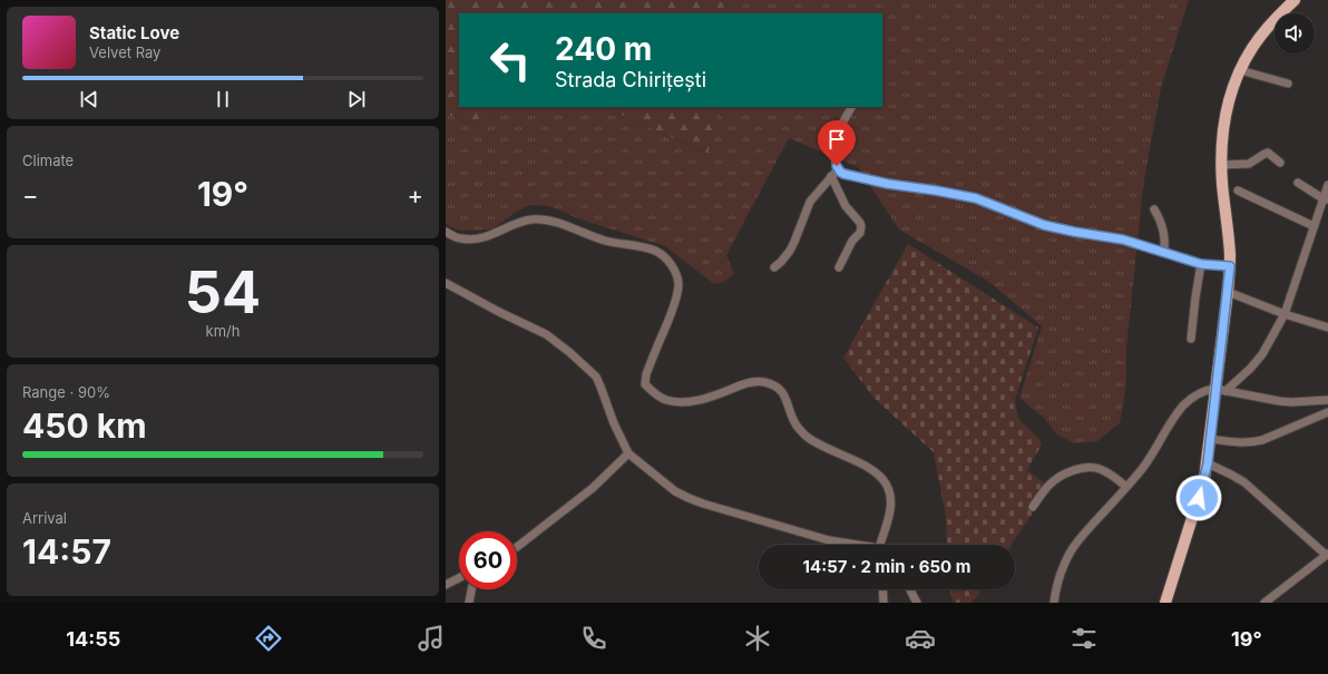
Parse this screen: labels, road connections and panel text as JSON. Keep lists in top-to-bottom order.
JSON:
{
  "page": {
    "turn": ["240 m", "Strada Chirițești"],
    "song": ["Static Love", "Velvet Ray"],
    "tile": [
      "Climate",
      ["54", "km/h"],
      ["Range · 90%", "450 km"],
      ["Arrival", "14:57"]
    ],
    "heat": ["−", "19°", "+"],
    "limit": "60",
    "trip": "14:57 · 2 min · 650 m",
    "tabs": ["14:55", "19°"]
  }
}
